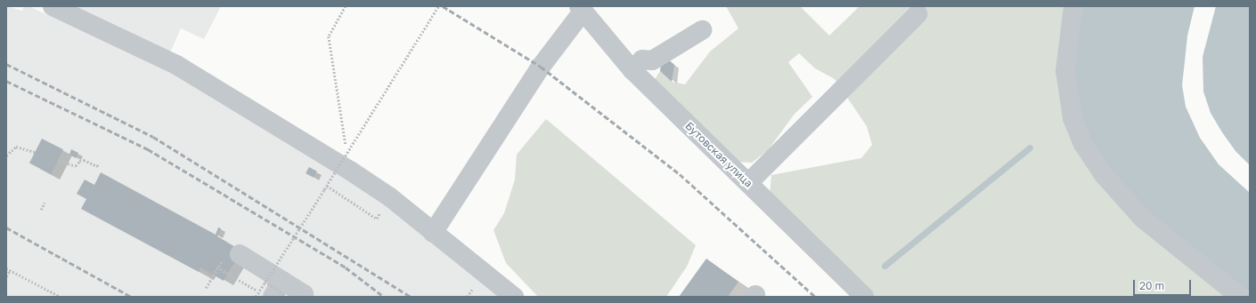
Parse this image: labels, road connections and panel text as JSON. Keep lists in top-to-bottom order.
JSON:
{
  "streets": {
    "lane": ["Бутовская улица"]
  },
  "scale_bar": "20 m"
}
